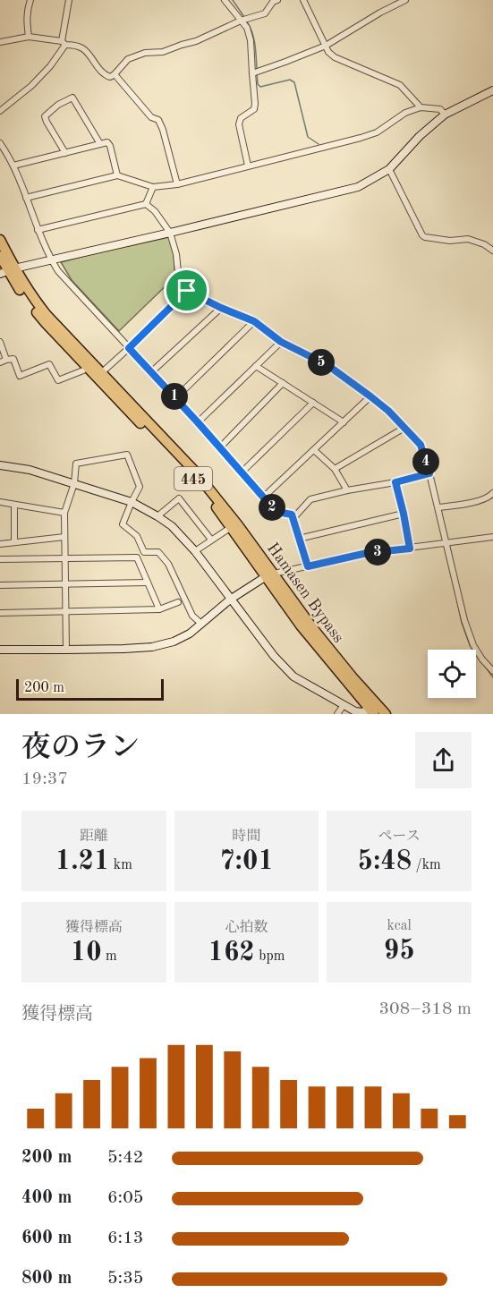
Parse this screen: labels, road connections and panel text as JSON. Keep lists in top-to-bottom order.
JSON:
{
  "streets": {
    "highway": ["445", "Hamasen Bypass"]
  },
  "scale_bar": "200 m",
  "page": {
    "pins": [
      "5",
      "1",
      "4",
      "2",
      "3"
    ],
    "scale": "200 m",
    "heading": ["夜のラン", "19:37"],
    "stats": [
      ["距離", "1.21 km"],
      ["時間", "7:01"],
      ["ペース", "5:48 /km"],
      ["獲得標高", "10 m"],
      ["心拍数", "162 bpm"],
      ["kcal", "95"]
    ],
    "chart": ["獲得標高", "308–318 m"],
    "list": [
      {
        "name": "200 m",
        "note": "5:42"
      },
      {
        "name": "400 m",
        "note": "6:05"
      },
      {
        "name": "600 m",
        "note": "6:13"
      },
      {
        "name": "800 m",
        "note": "5:35"
      }
    ]
  }
}
